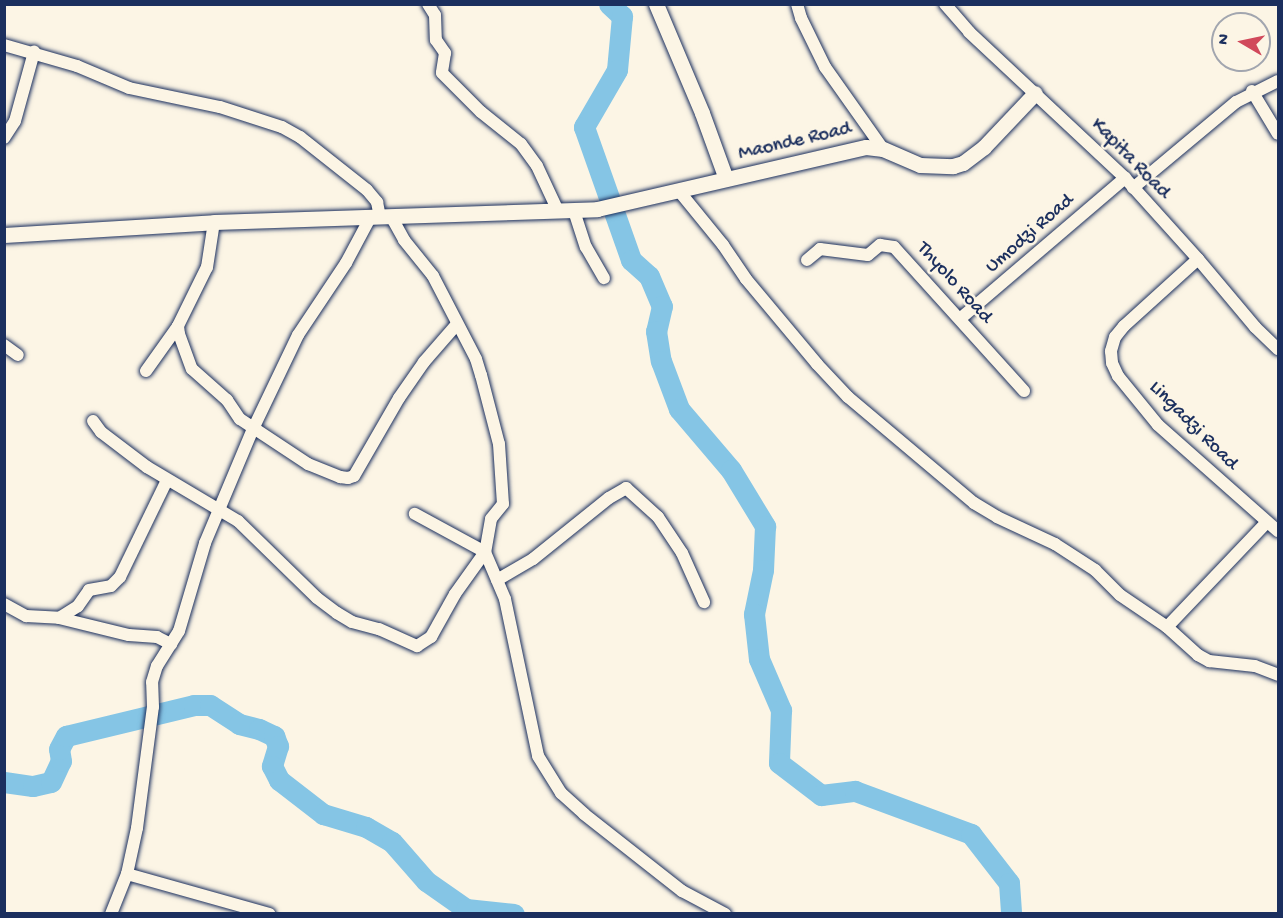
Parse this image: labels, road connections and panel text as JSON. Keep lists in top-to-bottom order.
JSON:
{
  "streets": {
    "street": [
      "Maonde Road",
      "Kapita Road",
      "Umodzi Road",
      "Thyolo Road",
      "Lingadzi Road"
    ]
  },
  "crossings": [
    ["Maonde Road", "Kapita Road"],
    ["Kapita Road", "Umodzi Road"],
    ["Kapita Road", "Lingadzi Road"],
    ["Umodzi Road", "Thyolo Road"]
  ],
  "north": "left"
}
